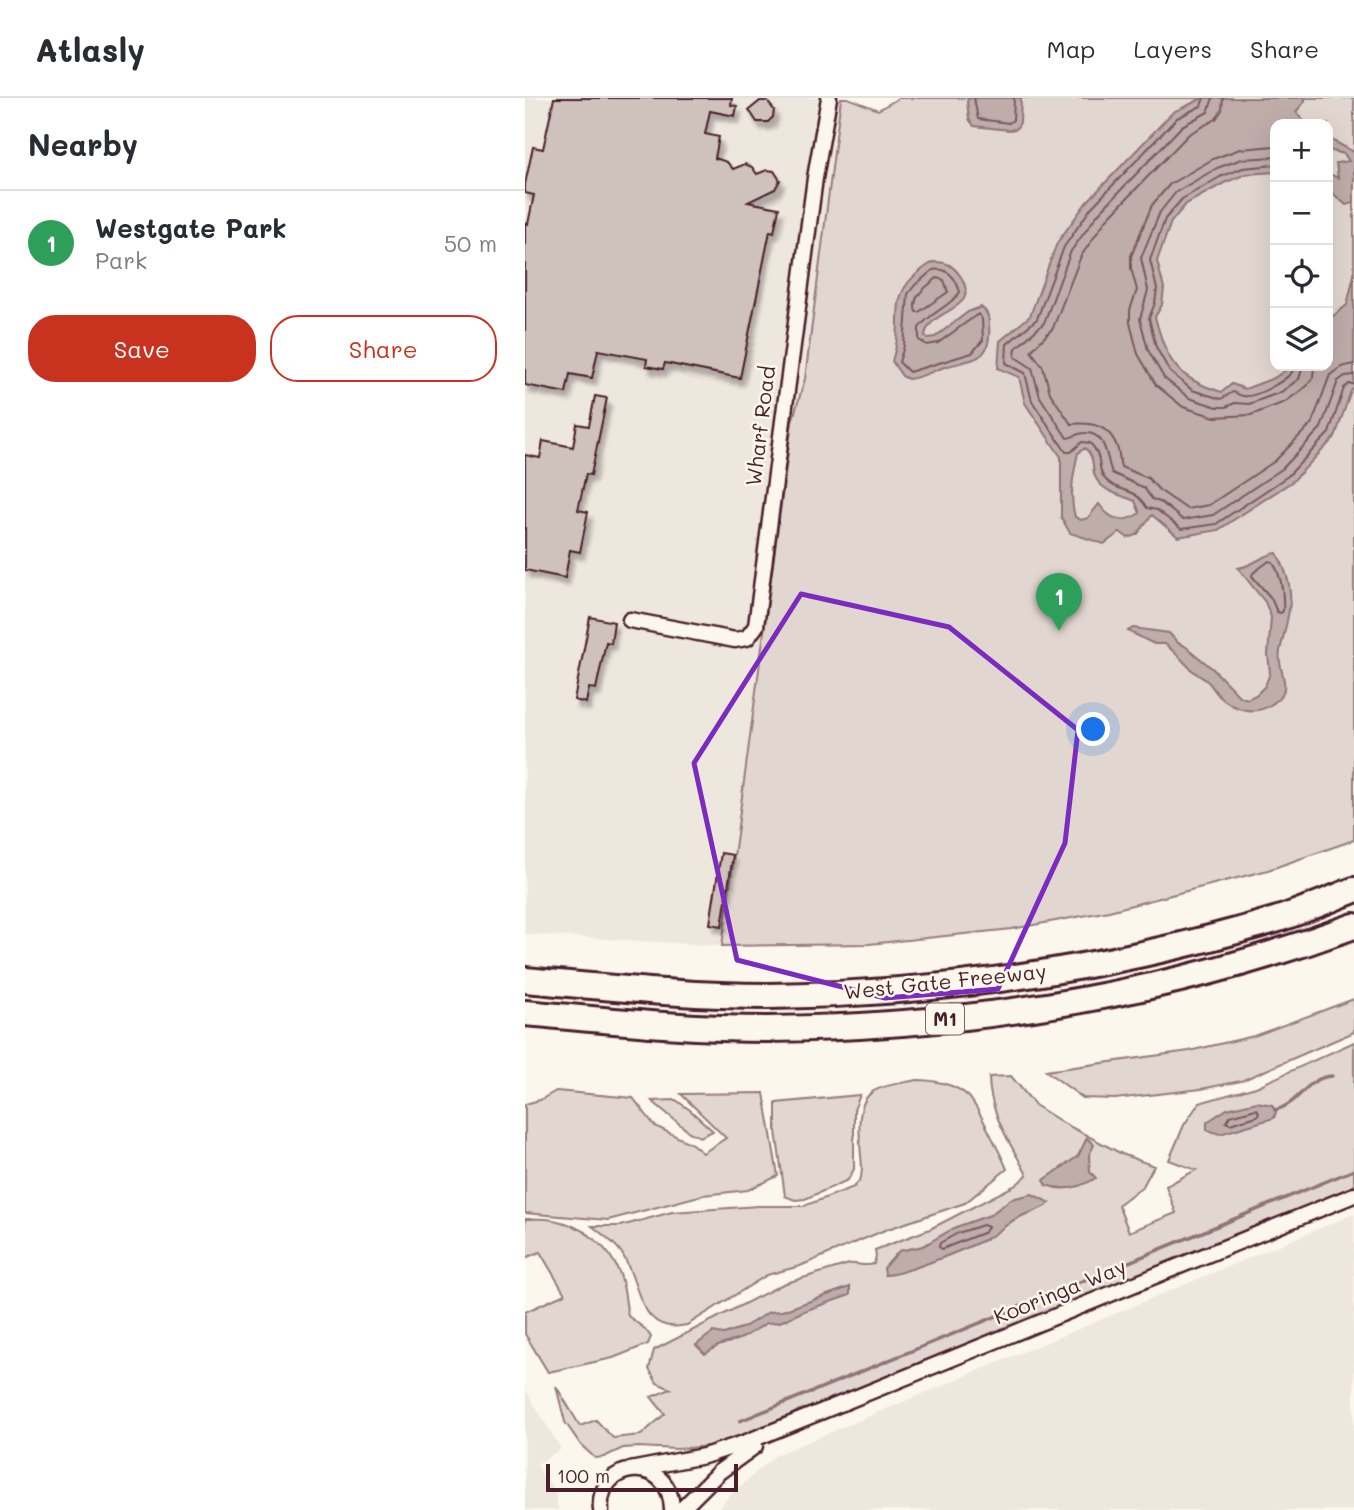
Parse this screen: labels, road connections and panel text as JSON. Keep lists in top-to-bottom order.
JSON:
{
  "streets": {
    "highway": ["West Gate Freeway", "M1"],
    "street": ["Wharf Road", "Kooringa Way"]
  },
  "scale_bar": "100 m",
  "page": {
    "header": "Atlasly",
    "nav": ["Map", "Layers", "Share"],
    "heading": "Nearby",
    "map_buttons": ["+", "−"],
    "list": [
      {
        "mark": "1",
        "name": "Westgate Park",
        "note": "Park",
        "value": "50 m"
      }
    ],
    "buttons": ["Save", "Share"],
    "pins": "1",
    "scale": "100 m"
  }
}
